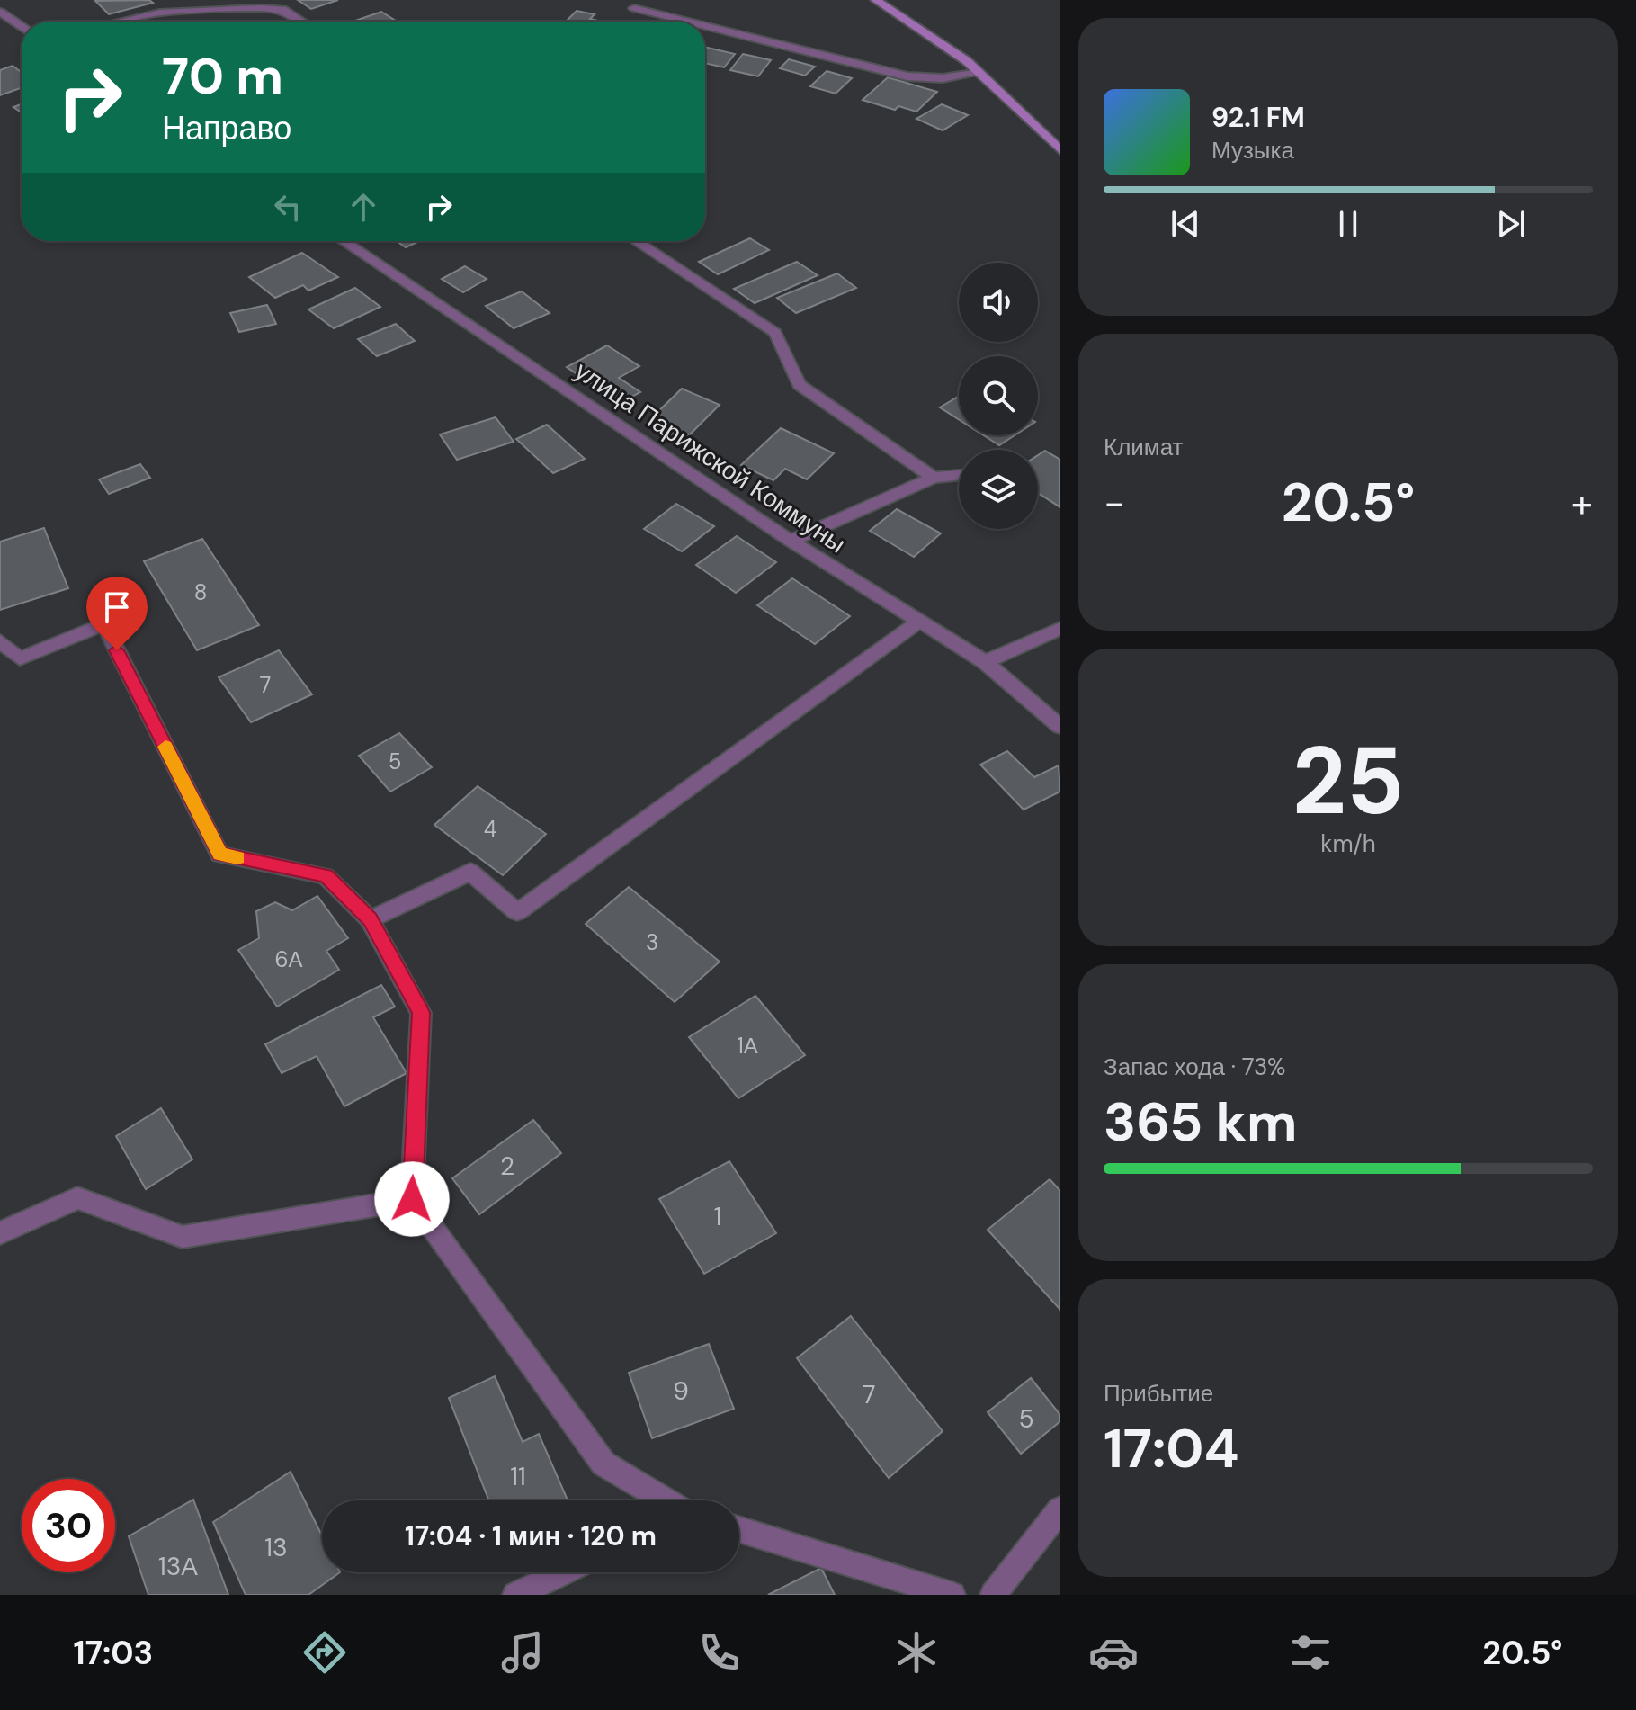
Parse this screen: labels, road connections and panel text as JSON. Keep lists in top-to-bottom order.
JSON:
{
  "streets": {
    "street": ["улица Парижской Коммуны"]
  },
  "house_numbers": [
    "8",
    "7",
    "5",
    "4",
    "3",
    "6А",
    "1А",
    "2",
    "1",
    "9",
    "7",
    "5",
    "11",
    "13",
    "13А"
  ],
  "page": {
    "turn": ["70 m", "Направо"],
    "song": ["92.1 FM", "Музыка"],
    "tile": [
      "Климат",
      ["25", "km/h"],
      ["Запас хода · 73%", "365 km"],
      ["Прибытие", "17:04"]
    ],
    "heat": ["−", "20.5°", "+"],
    "limit": "30",
    "trip": "17:04 · 1 мин · 120 m",
    "tabs": ["17:03", "20.5°"]
  }
}
